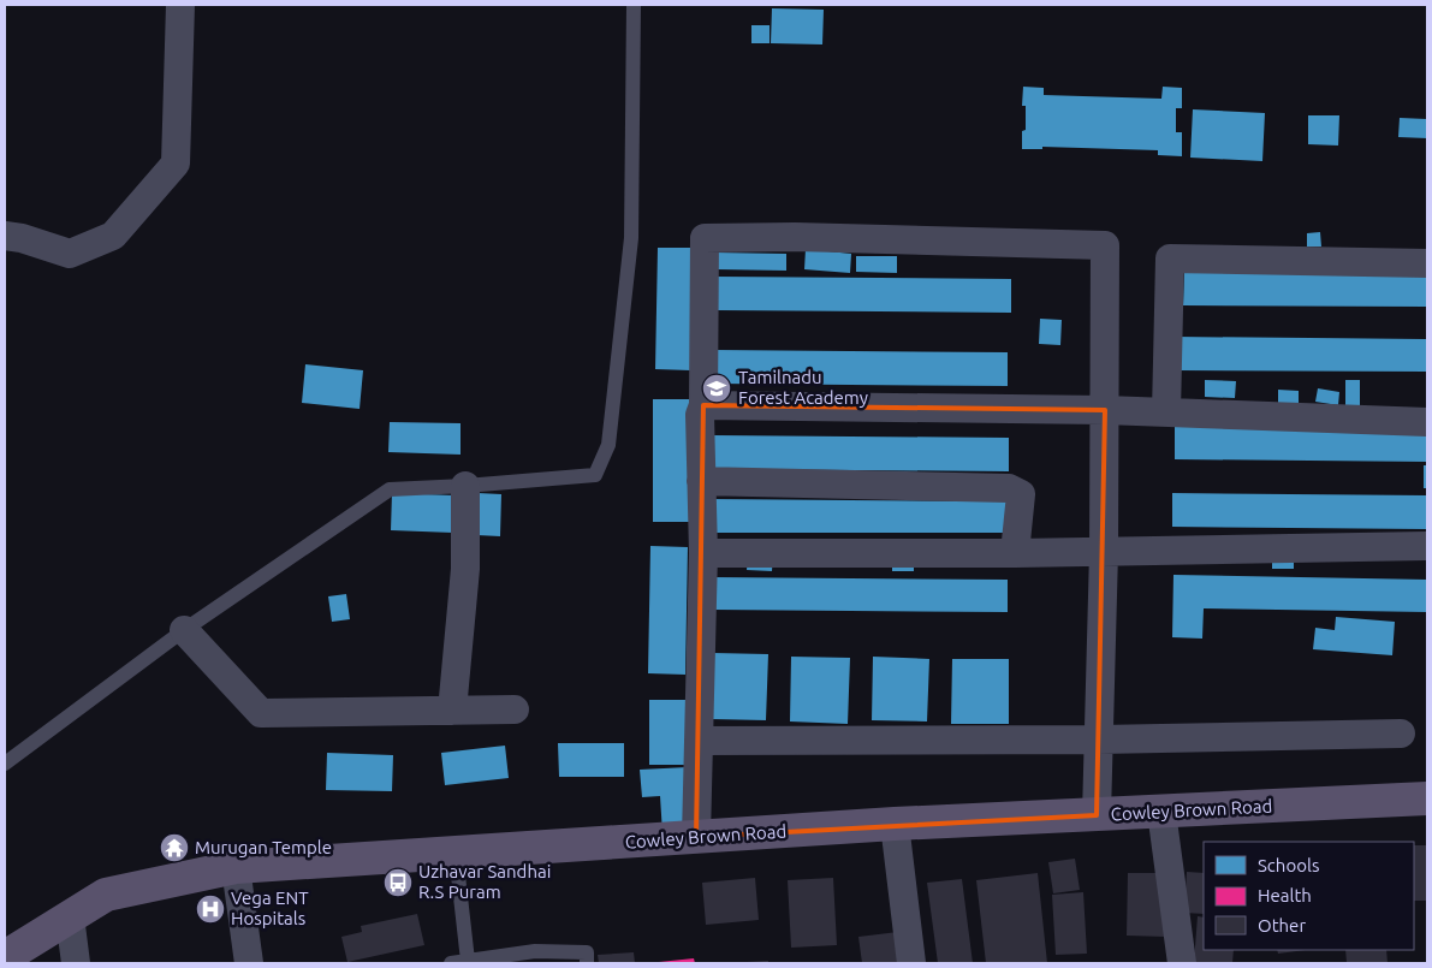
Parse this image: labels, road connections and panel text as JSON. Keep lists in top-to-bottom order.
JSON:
{
  "streets": {
    "main road": ["Cowley Brown Road"]
  },
  "places": {
    "school or university": ["Tamilnadu Forest Academy"],
    "temple": ["Murugan Temple"],
    "bus stop": ["Uzhavar Sandhai R.S Puram"],
    "hospital": ["Vega ENT Hospitals"]
  },
  "legend": ["Schools", "Health", "Other"]
}
